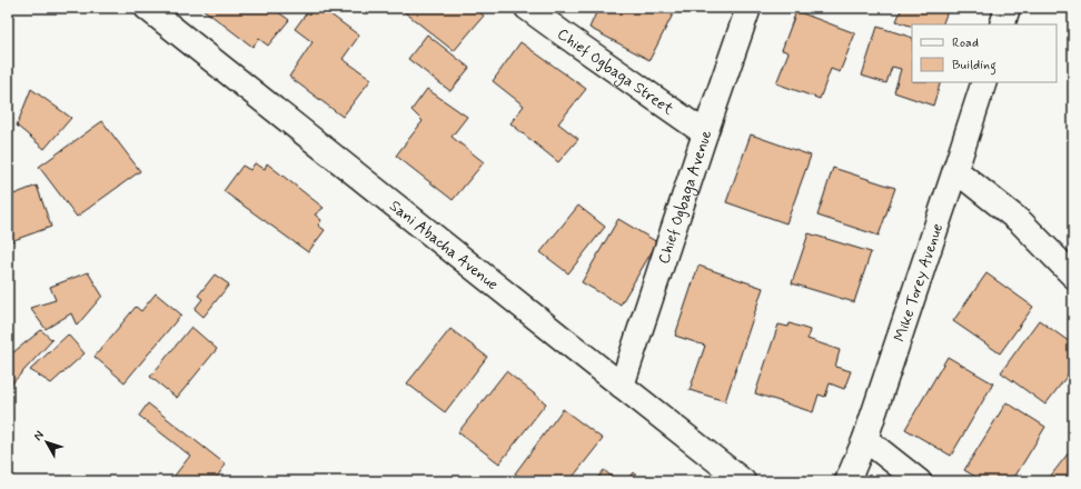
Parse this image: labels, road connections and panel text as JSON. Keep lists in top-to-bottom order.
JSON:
{
  "streets": {
    "street": [
      "Chief Ogbaga Street",
      "Chief Ogbaga Avenue",
      "Sani Abacha Avenue",
      "Mike Torey Avenue"
    ]
  },
  "crossings": [
    ["Chief Ogbaga Street", "Chief Ogbaga Avenue"],
    ["Chief Ogbaga Avenue", "Sani Abacha Avenue"]
  ],
  "legend": ["Road", "Building"],
  "north": "top left"
}
